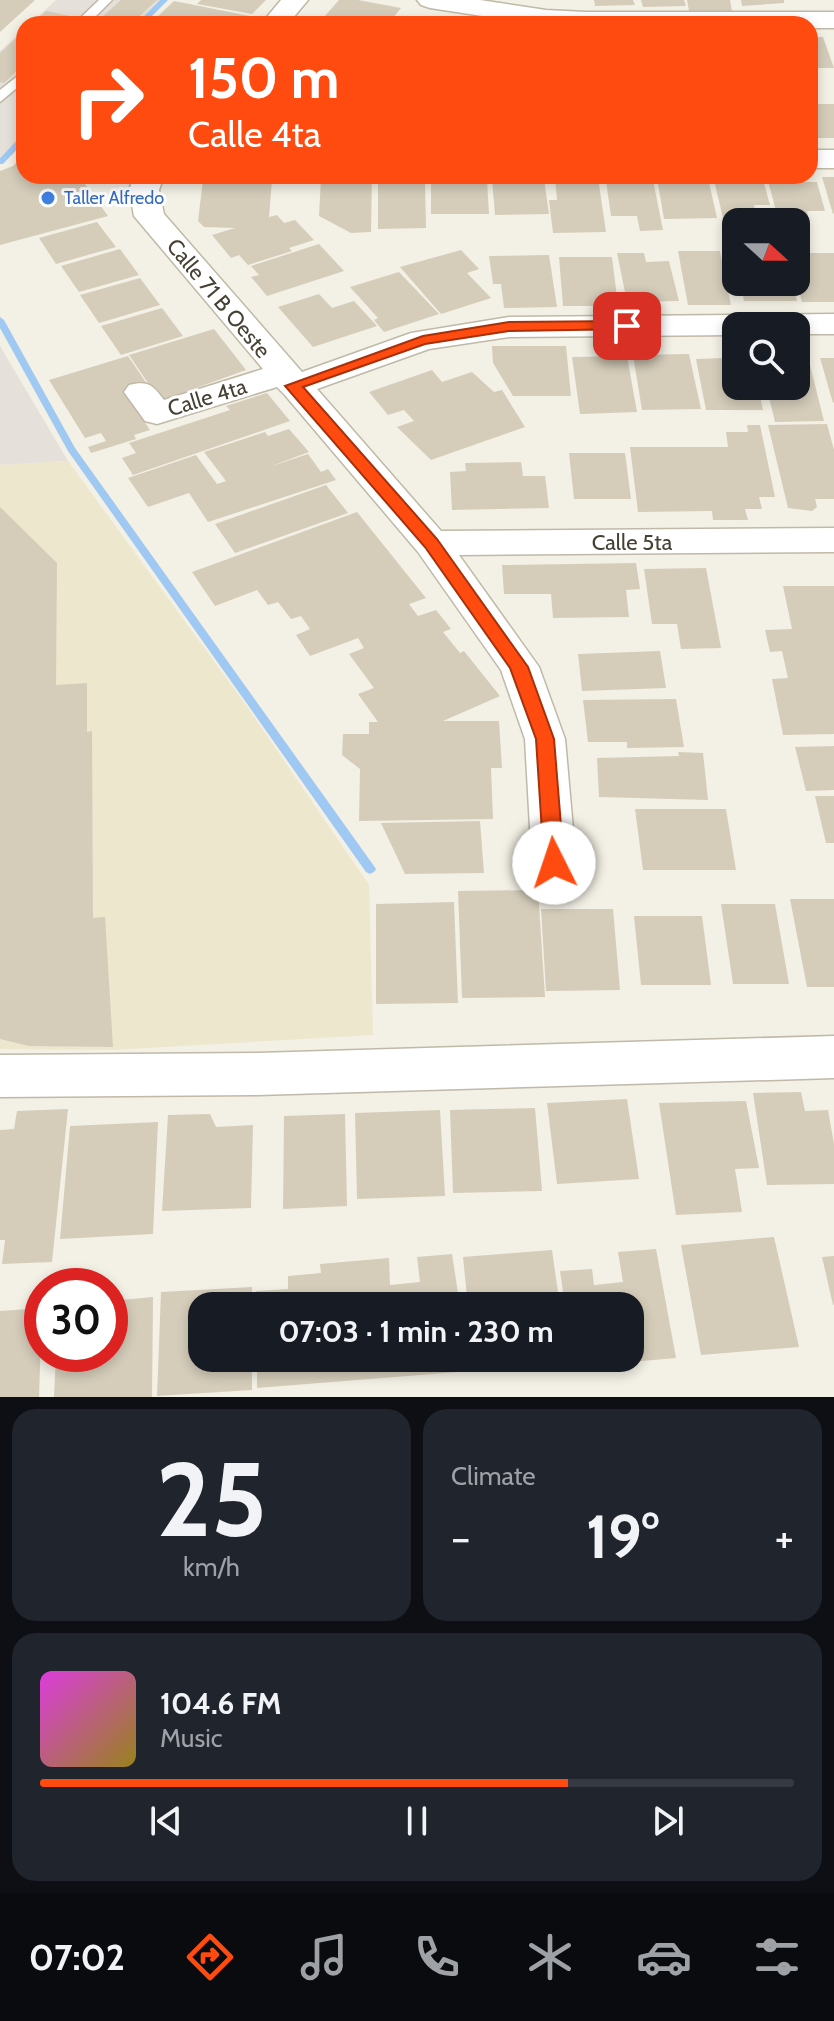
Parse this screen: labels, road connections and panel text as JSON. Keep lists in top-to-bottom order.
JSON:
{
  "streets": {
    "street": ["Calle 71 B Oeste", "Calle 4ta", "Calle 5ta"]
  },
  "crossings": [
    ["Calle 71 B Oeste", "Calle 4ta"],
    ["Calle 71 B Oeste", "Calle 5ta"]
  ],
  "places": ["Taller Alfredo"],
  "north": "right",
  "page": {
    "turn": ["150 m", "Calle 4ta"],
    "limit": "30",
    "trip": "07:03 · 1 min · 230 m",
    "tile": [
      ["25", "km/h"],
      "Climate"
    ],
    "heat": ["−", "19°", "+"],
    "song": ["104.6 FM", "Music"],
    "tabs": "07:02"
  }
}
